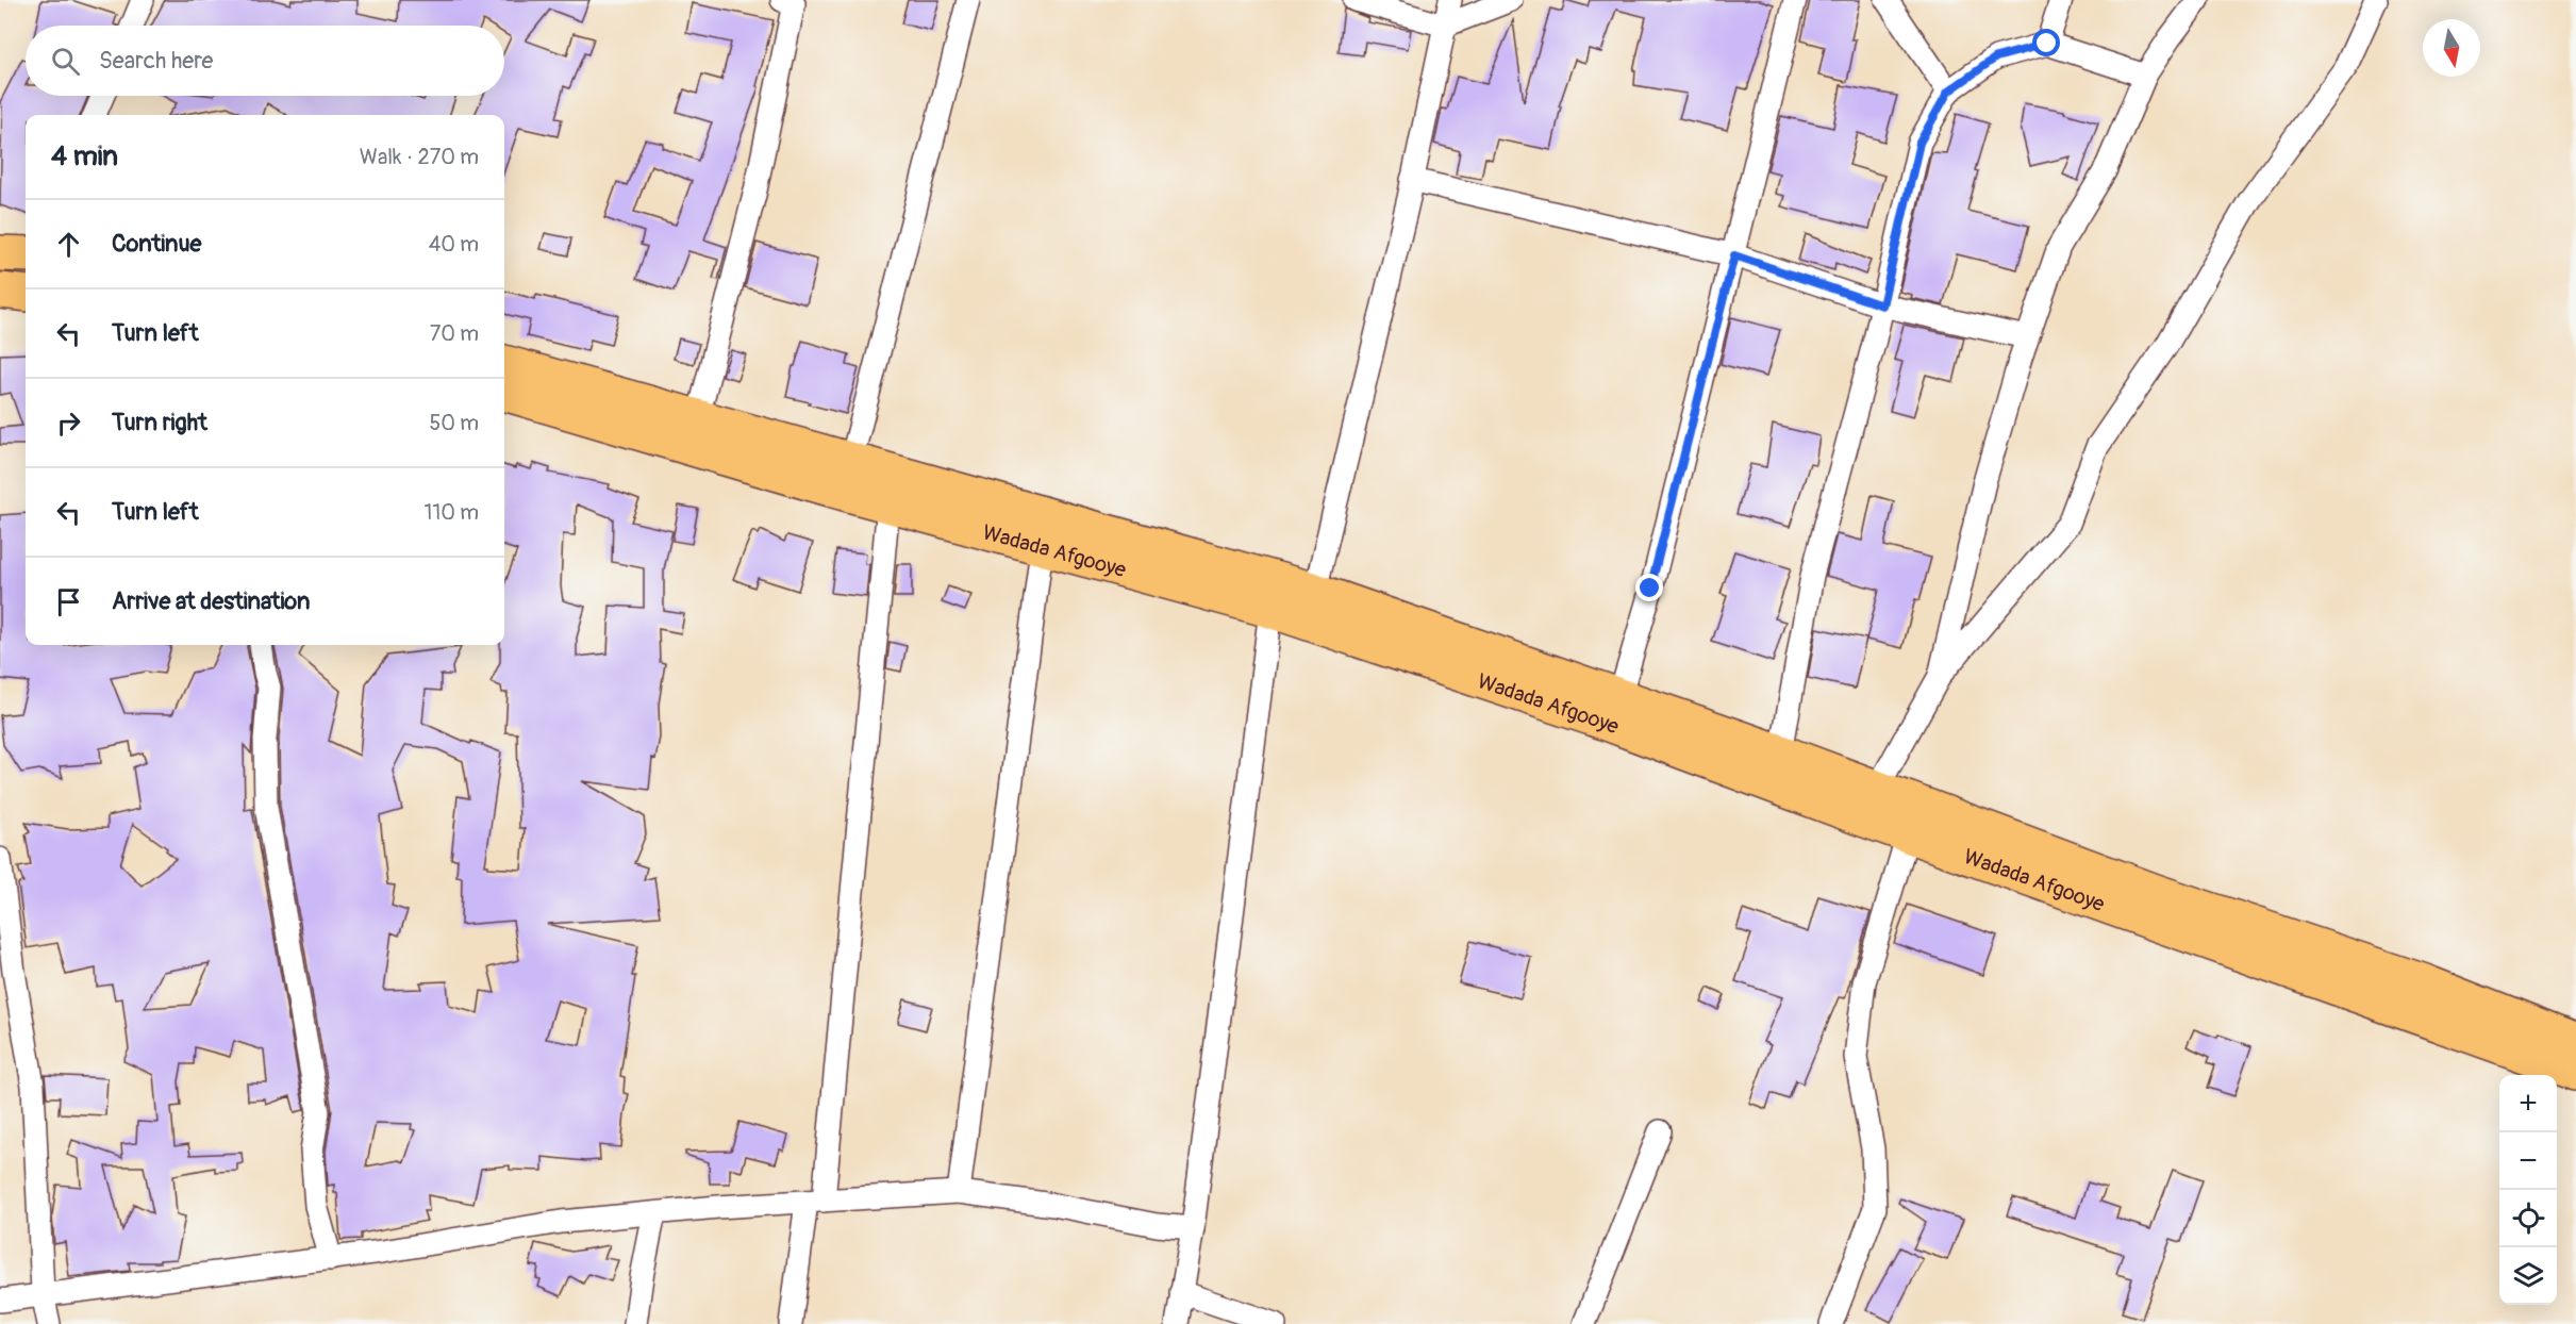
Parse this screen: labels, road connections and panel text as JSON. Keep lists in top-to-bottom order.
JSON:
{
  "streets": {
    "highway": ["Wadada Afgooye"]
  },
  "north": "bottom",
  "page": {
    "search": "Search here",
    "heading": ["4 min", "Walk · 270 m"],
    "list": [
      ["Continue", "40 m"],
      ["Turn left", "70 m"],
      ["Turn right", "50 m"],
      ["Turn left", "110 m"],
      "Arrive at destination"
    ],
    "map_buttons": ["+", "−"]
  }
}
